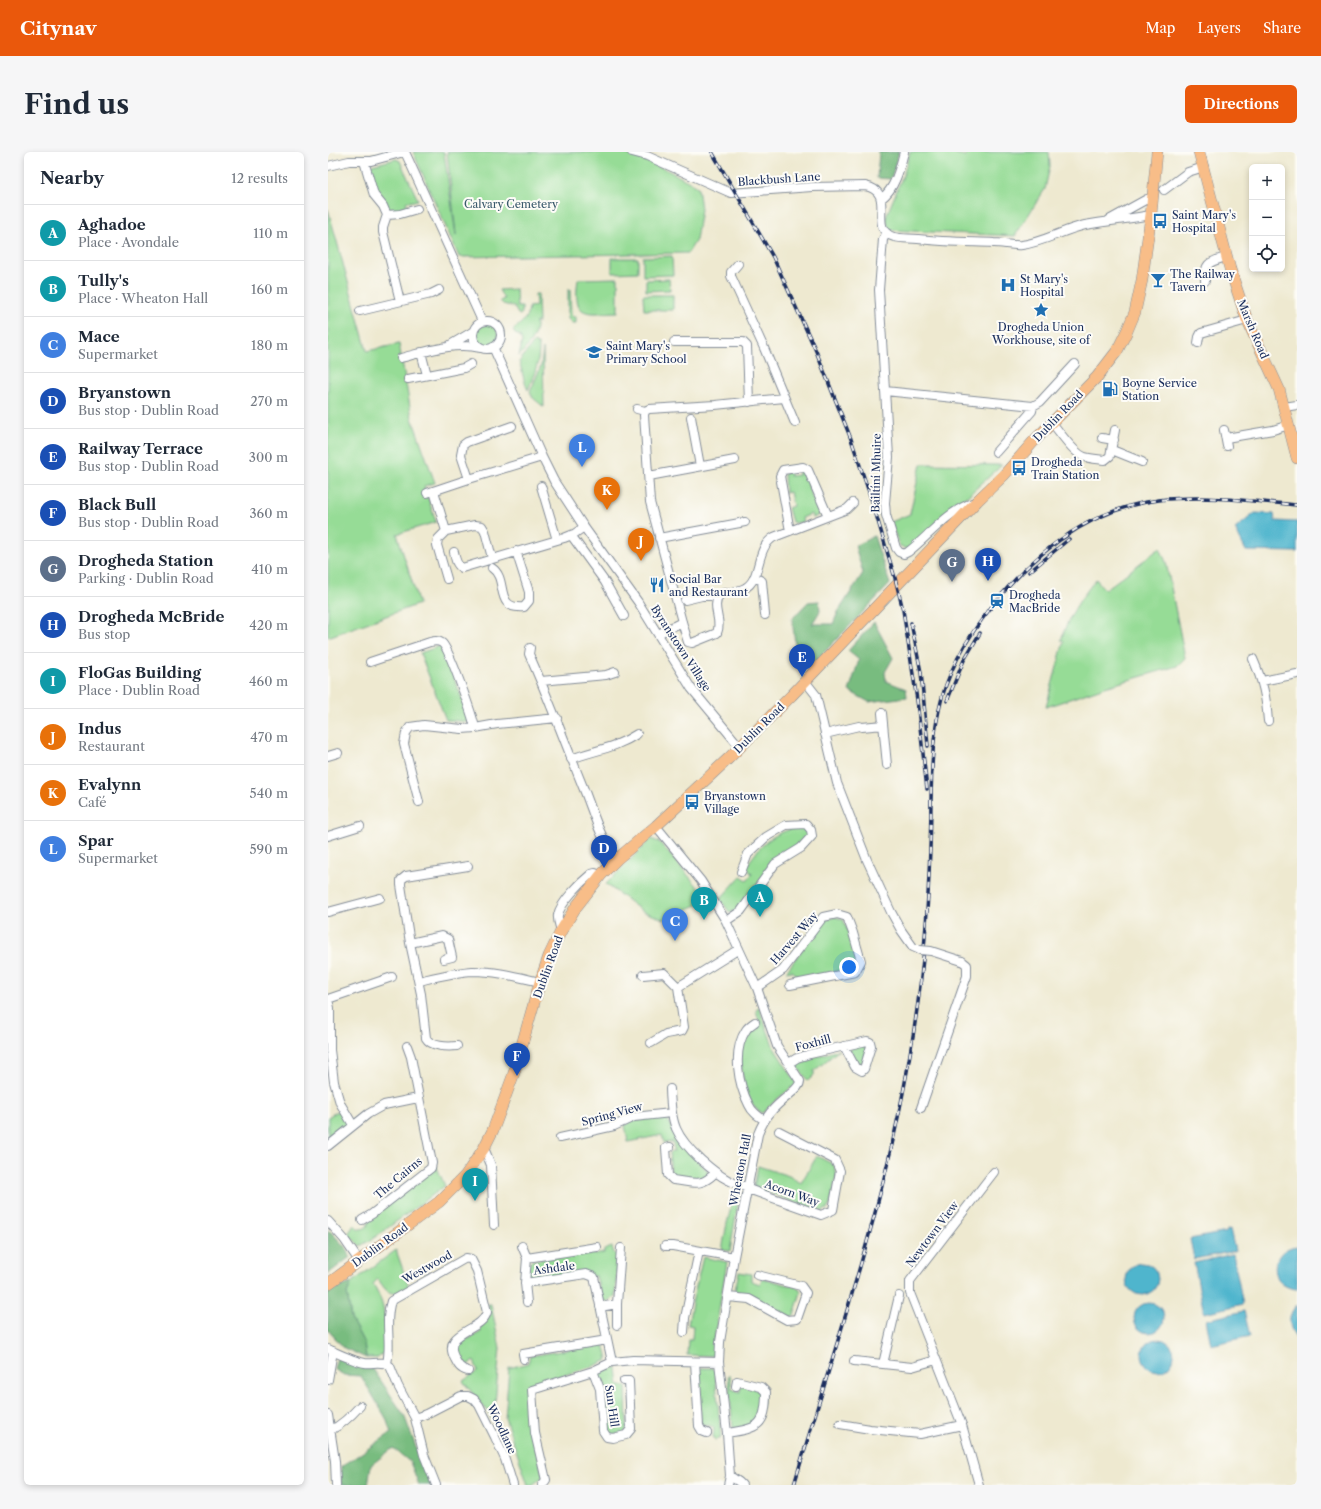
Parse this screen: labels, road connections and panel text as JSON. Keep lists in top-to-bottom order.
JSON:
{
  "streets": {
    "main road": ["Marsh Road", "Dublin Road"],
    "street": [
      "Blackbush Lane",
      "Bailtíní Mhuire",
      "Byranstown Village",
      "Harvest Way",
      "Foxhill",
      "Spring View",
      "Wheaton Hall",
      "The Cairns",
      "Acorn Way",
      "Newtown View",
      "Westwood",
      "Ashdale",
      "Sun Hill",
      "Woodlane"
    ]
  },
  "crossings": [
    ["Dublin Road", "Bailtíní Mhuire"],
    ["Dublin Road", "Byranstown Village"],
    ["Dublin Road", "Wheaton Hall"],
    ["Harvest Way", "Wheaton Hall"],
    ["Foxhill", "Wheaton Hall"],
    ["Wheaton Hall", "Acorn Way"]
  ],
  "parks": ["Calvary Cemetery"],
  "places": {
    "bus stop": ["Saint Mary's Hospital", "Drogheda Train Station", "Bryanstown Village"],
    "bar": ["The Railway Tavern"],
    "hospital": ["St Mary's Hospital"],
    "place": ["Drogheda Union Workhouse, site of"],
    "school or university": ["Saint Mary's Primary School"],
    "fuel station": ["Boyne Service Station"],
    "restaurant": ["Social Bar and Restaurant"],
    "station": ["Drogheda MacBride"]
  },
  "page": {
    "header": "Citynav",
    "nav": ["Map", "Layers", "Share"],
    "buttons": "Directions",
    "title": "Find us",
    "heading": ["Nearby", "12 results"],
    "map_buttons": ["+", "−"],
    "list": [
      {
        "mark": "A",
        "name": "Aghadoe",
        "note": "Place · Avondale",
        "value": "110 m"
      },
      {
        "mark": "B",
        "name": "Tully's",
        "note": "Place · Wheaton Hall",
        "value": "160 m"
      },
      {
        "mark": "C",
        "name": "Mace",
        "note": "Supermarket",
        "value": "180 m"
      },
      {
        "mark": "D",
        "name": "Bryanstown",
        "note": "Bus stop · Dublin Road",
        "value": "270 m"
      },
      {
        "mark": "E",
        "name": "Railway Terrace",
        "note": "Bus stop · Dublin Road",
        "value": "300 m"
      },
      {
        "mark": "F",
        "name": "Black Bull",
        "note": "Bus stop · Dublin Road",
        "value": "360 m"
      },
      {
        "mark": "G",
        "name": "Drogheda Station",
        "note": "Parking · Dublin Road",
        "value": "410 m"
      },
      {
        "mark": "H",
        "name": "Drogheda McBride",
        "note": "Bus stop",
        "value": "420 m"
      },
      {
        "mark": "I",
        "name": "FloGas Building",
        "note": "Place · Dublin Road",
        "value": "460 m"
      },
      {
        "mark": "J",
        "name": "Indus",
        "note": "Restaurant",
        "value": "470 m"
      },
      {
        "mark": "K",
        "name": "Evalynn",
        "note": "Café",
        "value": "540 m"
      },
      {
        "mark": "L",
        "name": "Spar",
        "note": "Supermarket",
        "value": "590 m"
      }
    ],
    "pins": [
      "L",
      "K",
      "J",
      "H",
      "G",
      "E",
      "D",
      "A",
      "B",
      "C",
      "F",
      "I"
    ]
  }
}
